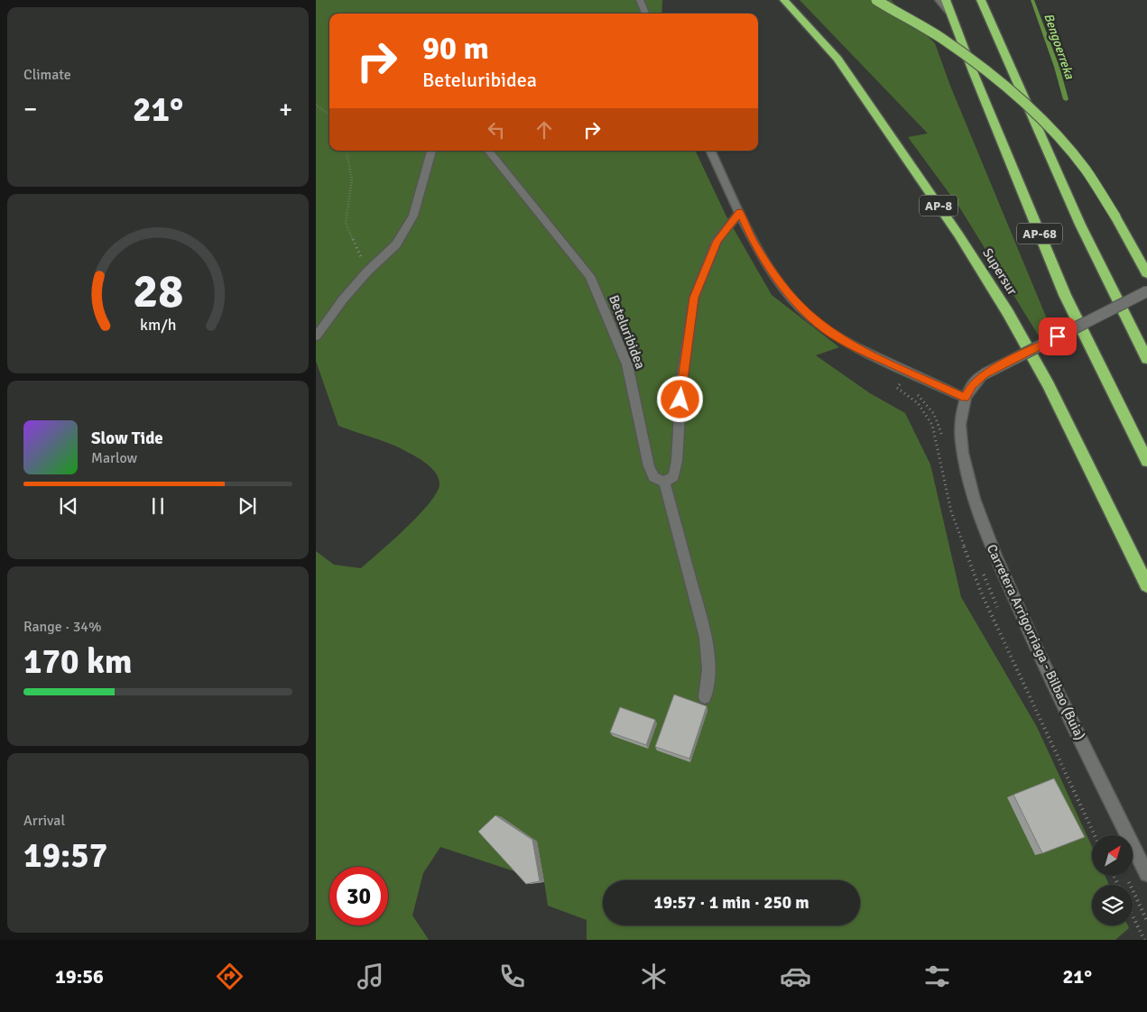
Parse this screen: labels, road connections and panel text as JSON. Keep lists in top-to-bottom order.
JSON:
{
  "streets": {
    "highway": ["AP-8", "AP-68", "Supersur"],
    "street": ["Beteluribidea", "Carretera Arrigorriaga - Bilbao (Buia)"]
  },
  "water": ["Bengoerreka"],
  "north": "top right",
  "page": {
    "tile": [
      "Climate",
      ["Range · 34%", "170 km"],
      ["Arrival", "19:57"]
    ],
    "turn": ["90 m", "Beteluribidea"],
    "heat": ["−", "21°", "+"],
    "song": ["Slow Tide", "Marlow"],
    "limit": "30",
    "trip": "19:57 · 1 min · 250 m",
    "tabs": ["19:56", "21°"],
    "gauge": ["28", "km/h"]
  }
}
